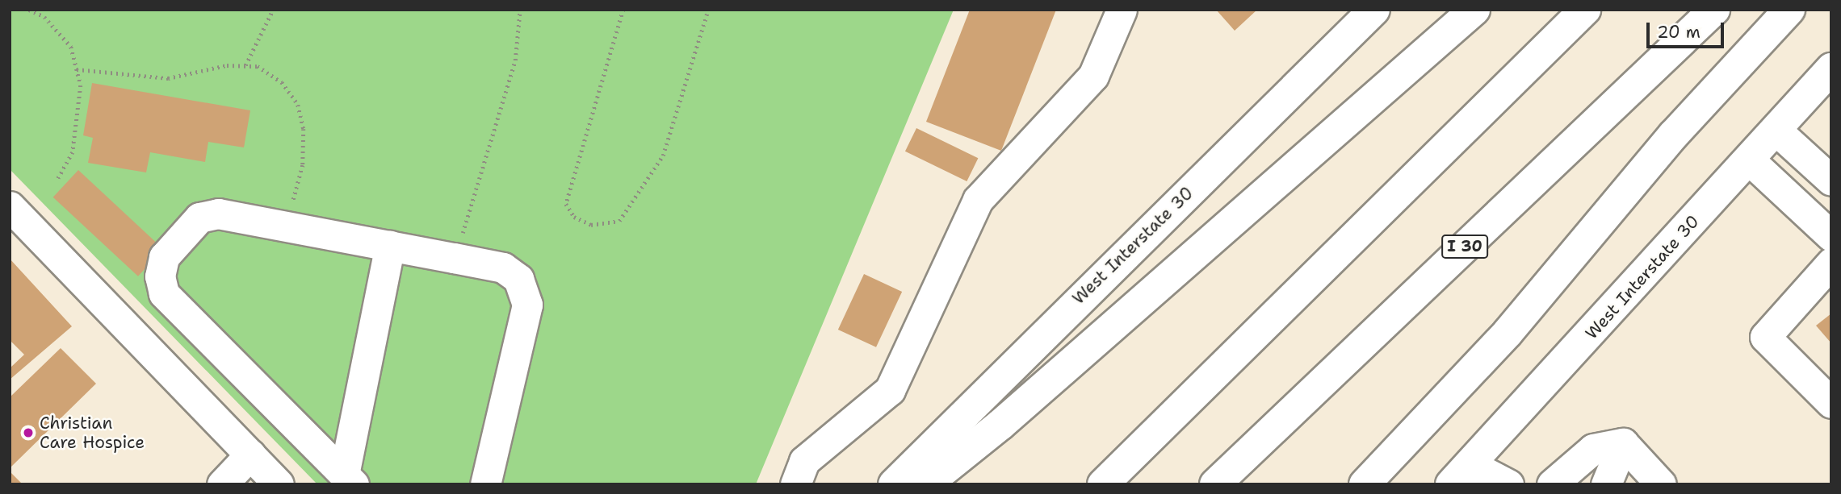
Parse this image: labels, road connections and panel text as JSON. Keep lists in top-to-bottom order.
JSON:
{
  "streets": {
    "main road": ["West Interstate 30", "I 30"]
  },
  "places": ["Christian Care Hospice"],
  "scale_bar": "20 m"
}
